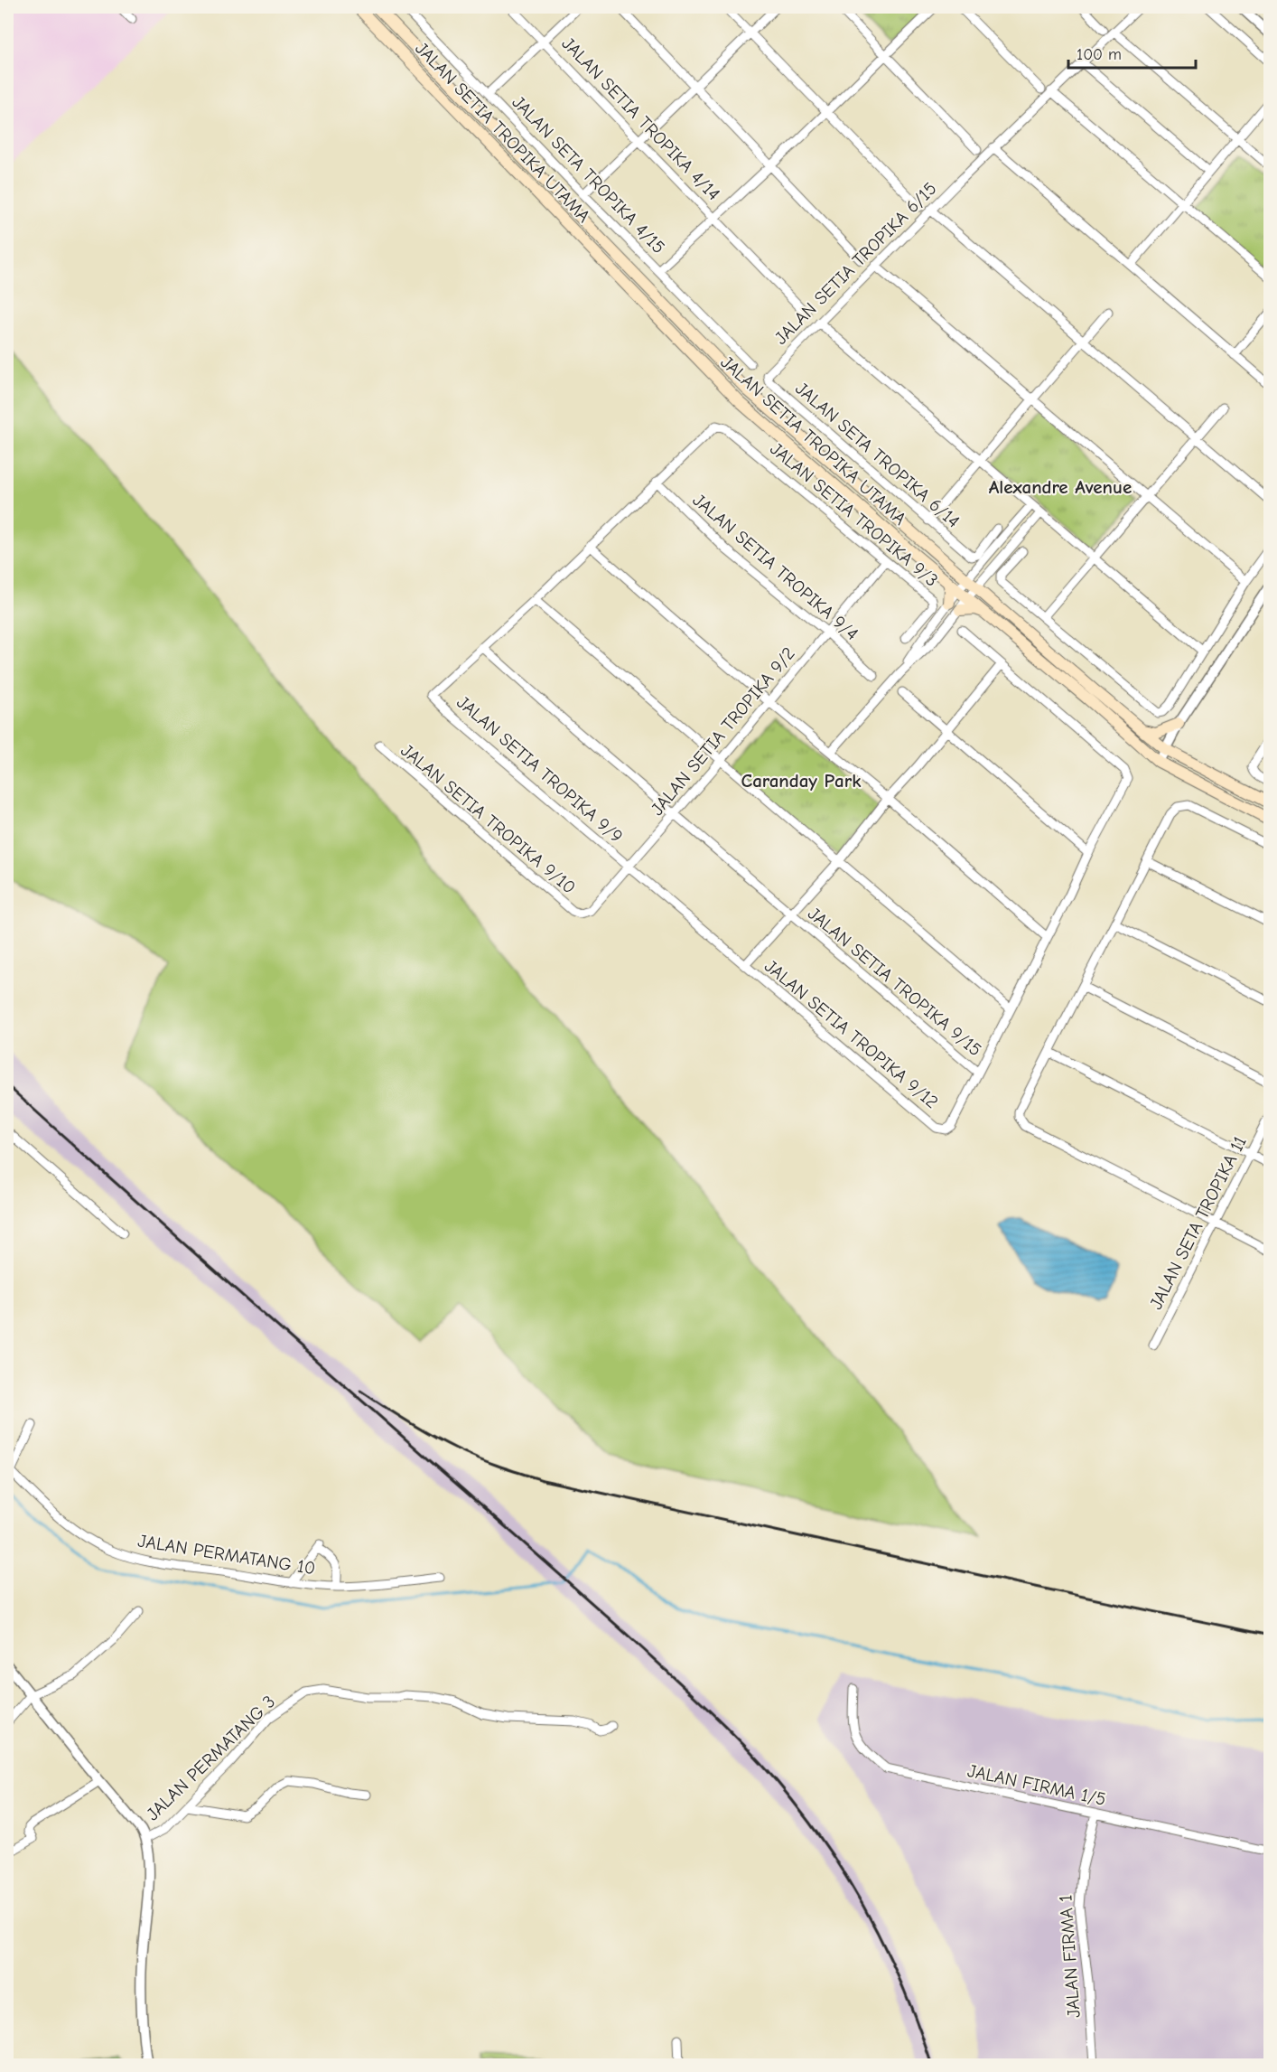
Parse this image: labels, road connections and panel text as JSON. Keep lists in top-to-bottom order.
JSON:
{
  "streets": {
    "main road": ["JALAN SETIA TROPIKA UTAMA"],
    "street": [
      "JALAN SETIA TROPIKA 4/14",
      "JALAN SETA TROPIKA 4/15",
      "JALAN SETIA TROPIKA 6/15",
      "JALAN SETA TROPIKA 6/14",
      "JALAN SETIA TROPIKA 9/3",
      "JALAN SETIA TROPIKA 9/4",
      "JALAN SETIA TROPIKA 9/2",
      "JALAN SETIA TROPIKA 9/9",
      "JALAN SETIA TROPIKA 9/10",
      "JALAN SETIA TROPIKA 9/15",
      "JALAN SETIA TROPIKA 9/12",
      "JALAN SETA TROPIKA 11",
      "JALAN PERMATANG 10",
      "JALAN PERMATANG 3",
      "JALAN FIRMA 1/5",
      "JALAN FIRMA 1"
    ]
  },
  "crossings": [
    ["JALAN SETIA TROPIKA 6/15", "JALAN SETA TROPIKA 6/14"],
    ["JALAN SETIA TROPIKA 9/3", "JALAN SETIA TROPIKA 9/4"],
    ["JALAN SETIA TROPIKA 9/3", "JALAN SETIA TROPIKA 9/2"],
    ["JALAN SETIA TROPIKA 9/4", "JALAN SETIA TROPIKA 9/2"],
    ["JALAN SETIA TROPIKA 9/2", "JALAN SETIA TROPIKA 9/9"],
    ["JALAN SETIA TROPIKA 9/2", "JALAN SETIA TROPIKA 9/10"],
    ["JALAN SETIA TROPIKA 9/2", "JALAN SETIA TROPIKA 9/15"],
    ["JALAN SETIA TROPIKA 9/9", "JALAN SETIA TROPIKA 9/15"],
    ["JALAN SETIA TROPIKA 9/9", "JALAN SETIA TROPIKA 9/12"],
    ["JALAN SETIA TROPIKA 9/15", "JALAN SETIA TROPIKA 9/12"],
    ["JALAN FIRMA 1/5", "JALAN FIRMA 1"]
  ],
  "districts": ["Alexandre Avenue", "Caranday Park"],
  "scale_bar": "100 m"
}
